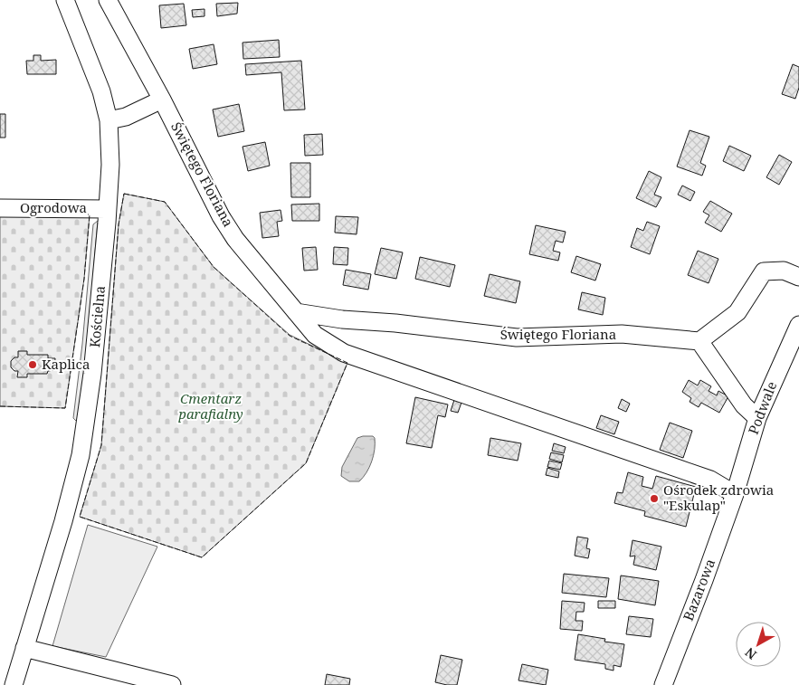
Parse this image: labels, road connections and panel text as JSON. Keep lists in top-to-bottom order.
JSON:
{
  "streets": {
    "street": [
      "Świętego Floriana",
      "Ogrodowa",
      "Kościelna",
      "Podwale",
      "Bazarowa"
    ]
  },
  "crossings": [
    ["Świętego Floriana", "Podwale"],
    ["Świętego Floriana", "Bazarowa"],
    ["Ogrodowa", "Kościelna"],
    ["Podwale", "Bazarowa"]
  ],
  "parks": ["Cmentarz parafialny"],
  "places": ["Kaplica", "Ośrodek zdrowia \"Eskulap\""],
  "north": "bottom left"
}
